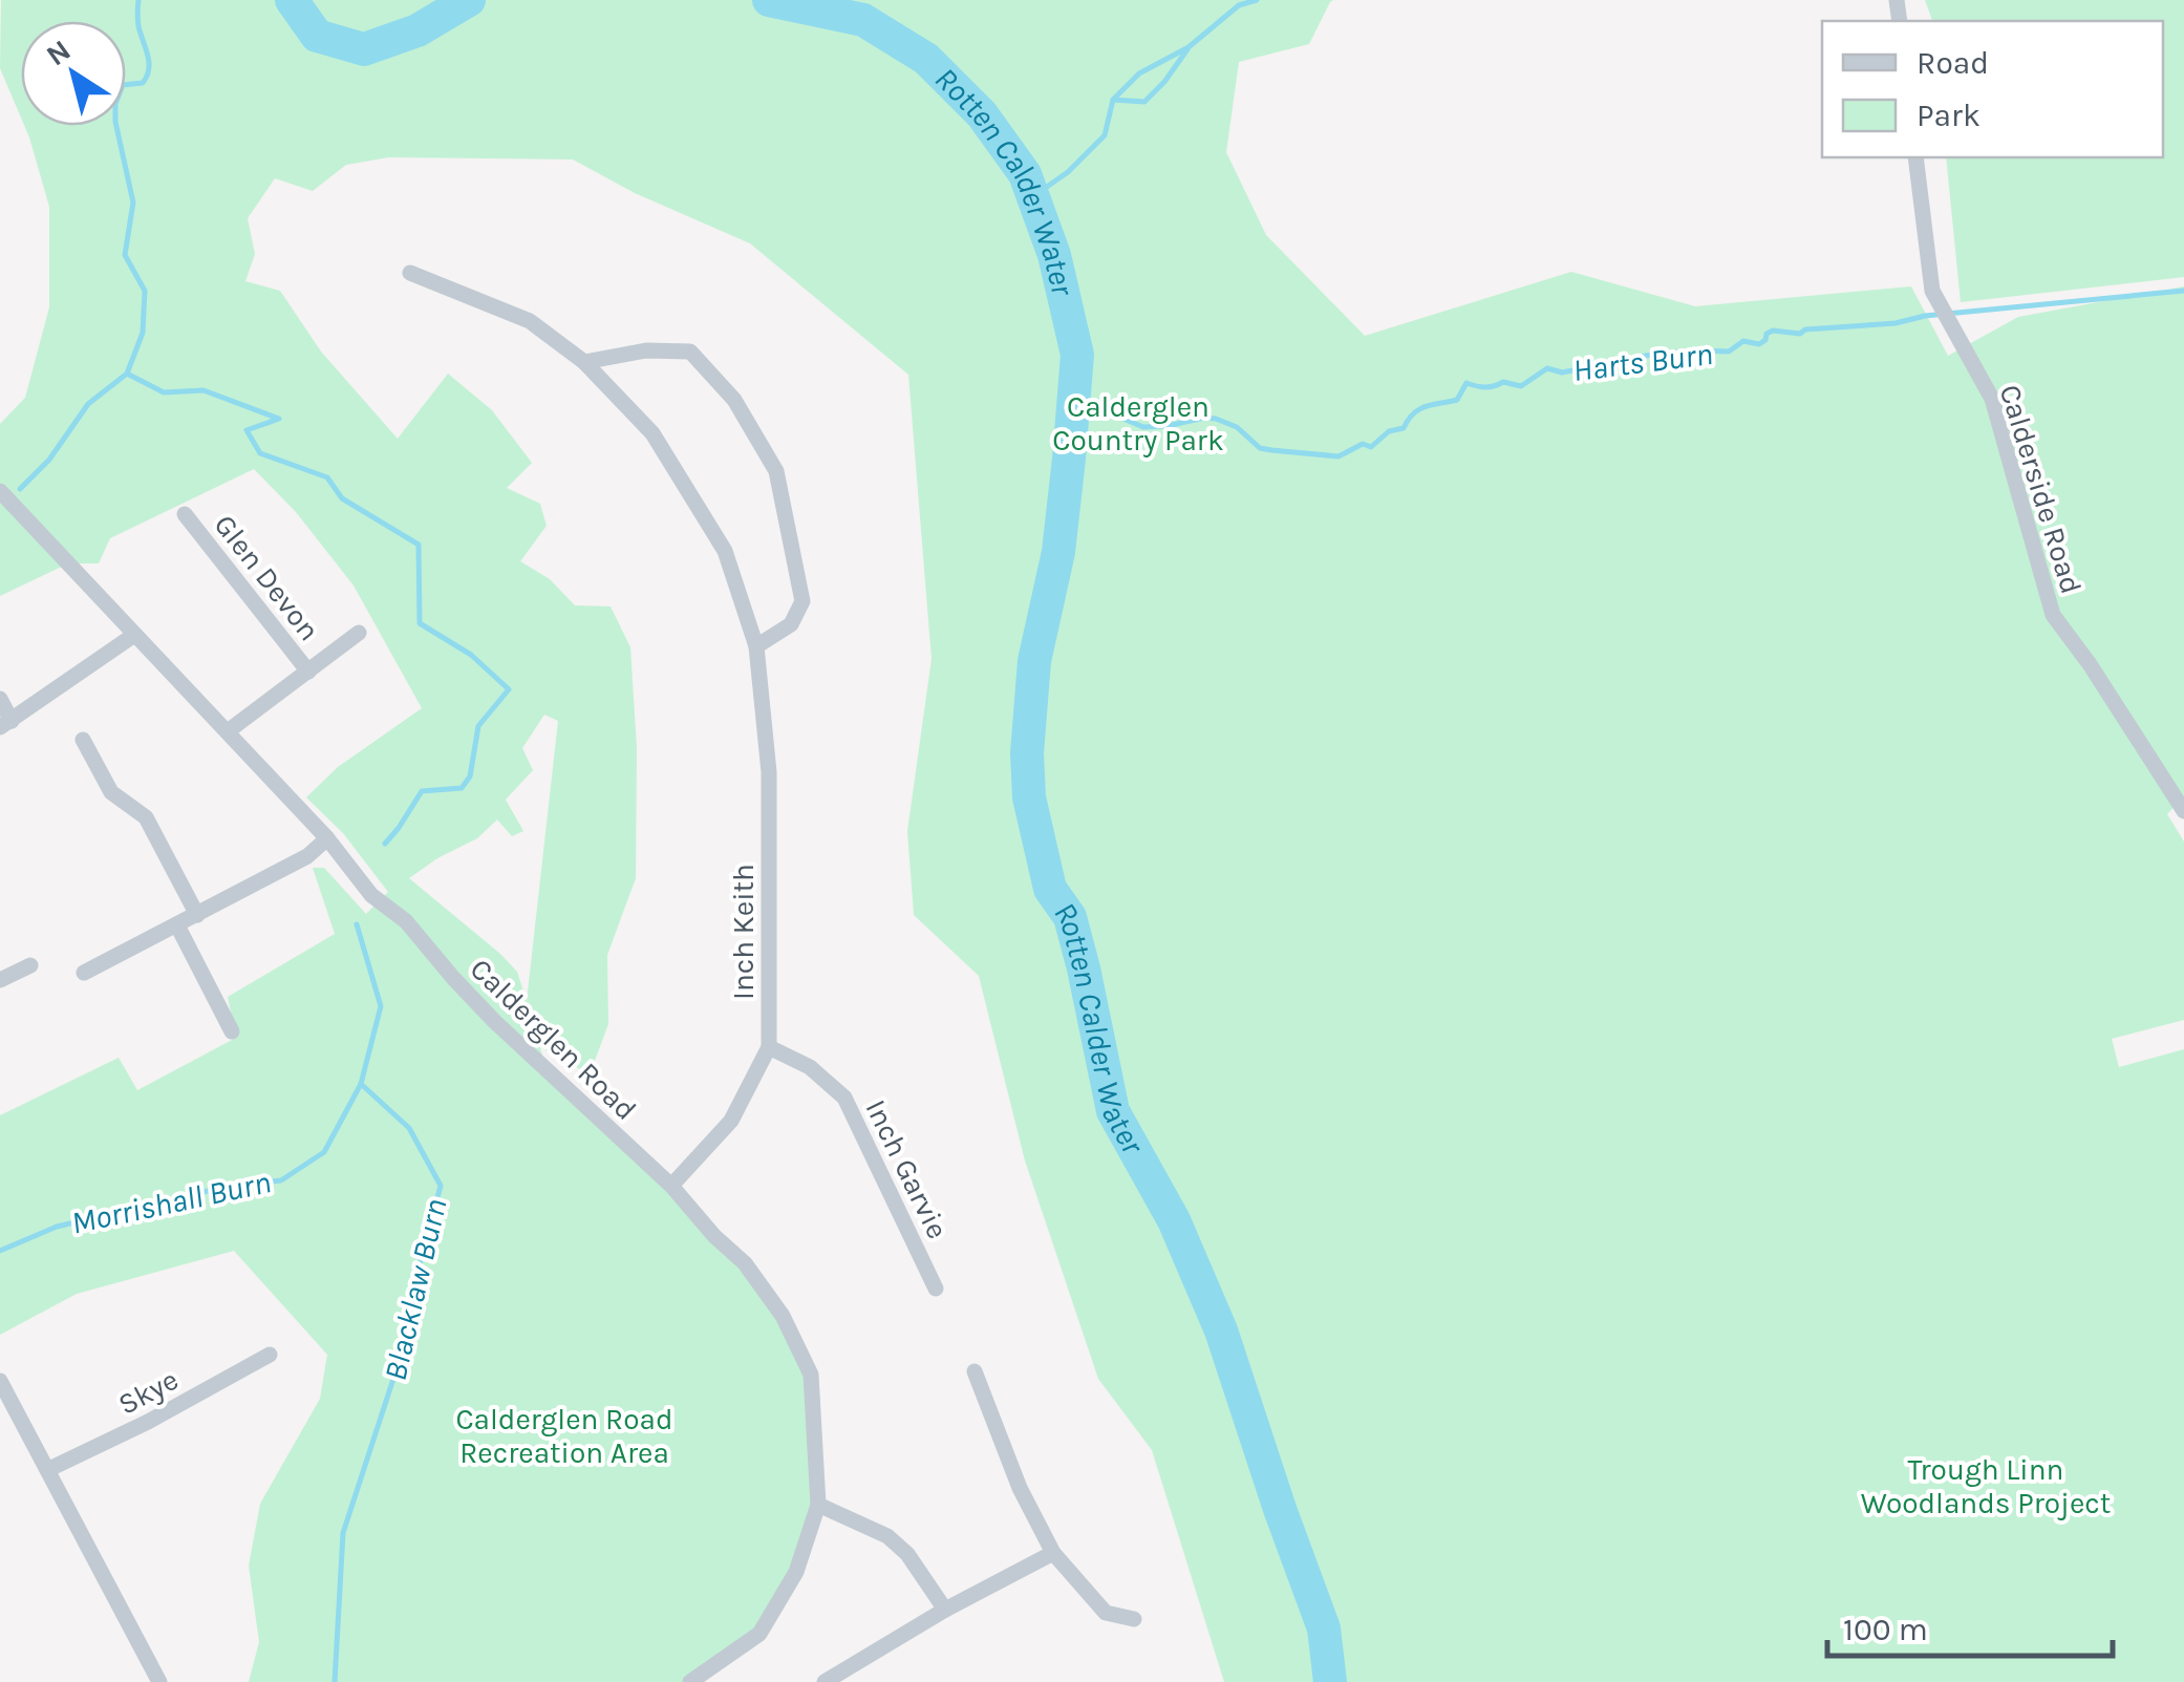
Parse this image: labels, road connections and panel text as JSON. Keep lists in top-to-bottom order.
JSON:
{
  "streets": {
    "street": [
      "Calderside Road",
      "Glen Devon",
      "Inch Keith",
      "Calderglen Road",
      "Inch Garvie",
      "Skye"
    ]
  },
  "crossings": [
    ["Glen Devon", "Calderglen Road"],
    ["Inch Keith", "Calderglen Road"],
    ["Inch Keith", "Inch Garvie"]
  ],
  "water": [
    "Rotten Calder Water",
    "Harts Burn",
    "Morrishall Burn",
    "Blacklaw Burn"
  ],
  "parks": ["Calderglen Country Park", "Calderglen Road Recreation Area", "Trough Linn Woodlands Project"],
  "legend": ["Road", "Park"],
  "scale_bar": "100 m",
  "north": "top left"
}
